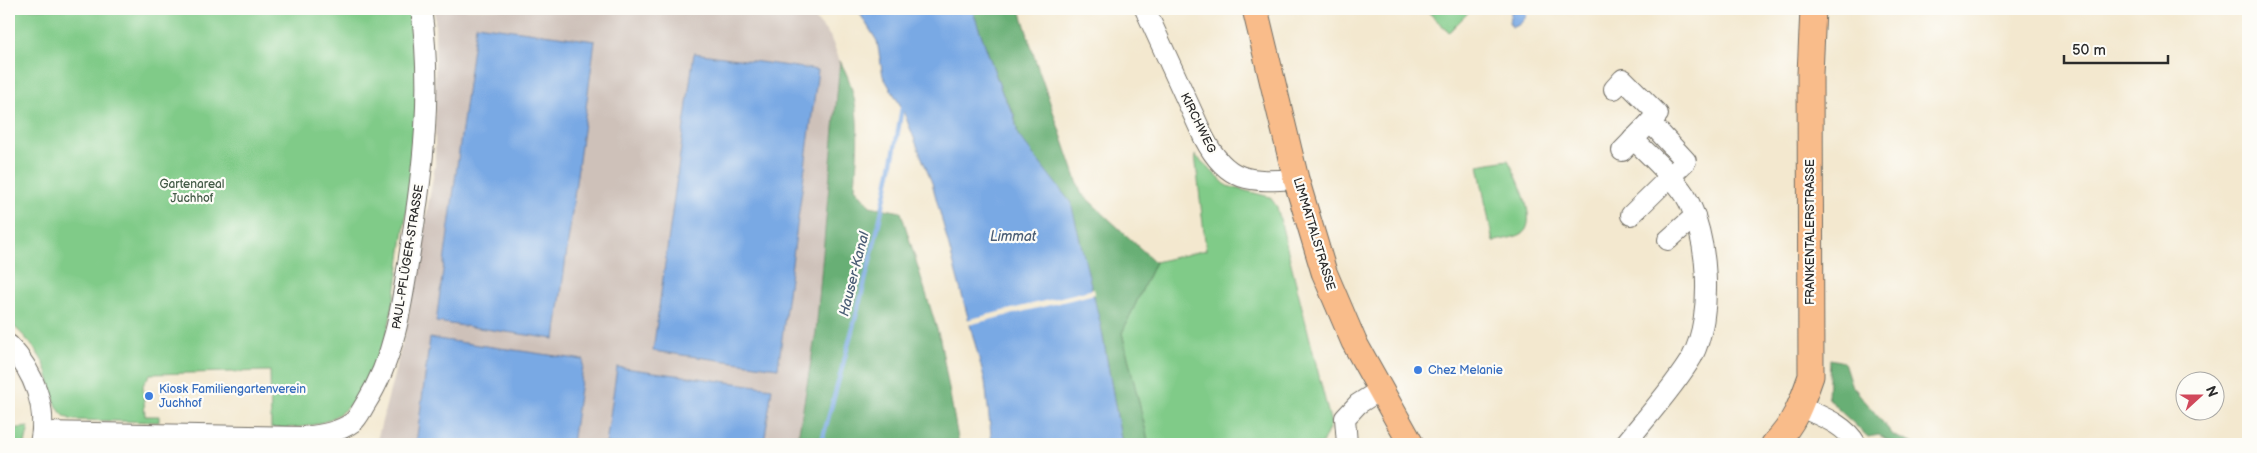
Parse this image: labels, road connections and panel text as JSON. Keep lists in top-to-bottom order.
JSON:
{
  "streets": {
    "main road": ["FRANKENTALERSTRASSE", "LIMMATTALSTRASSE"],
    "street": ["KIRCHWEG", "PAUL-PFLÜGER-STRASSE"]
  },
  "crossings": [
    ["KIRCHWEG", "LIMMATTALSTRASSE"]
  ],
  "water": ["Limmat", "Hauser-Kanal"],
  "parks": ["Gartenareal Juchhof"],
  "places": ["Chez Melanie", "Kiosk Familiengartenverein Juchhof"],
  "scale_bar": "50 m",
  "north": "right"
}
